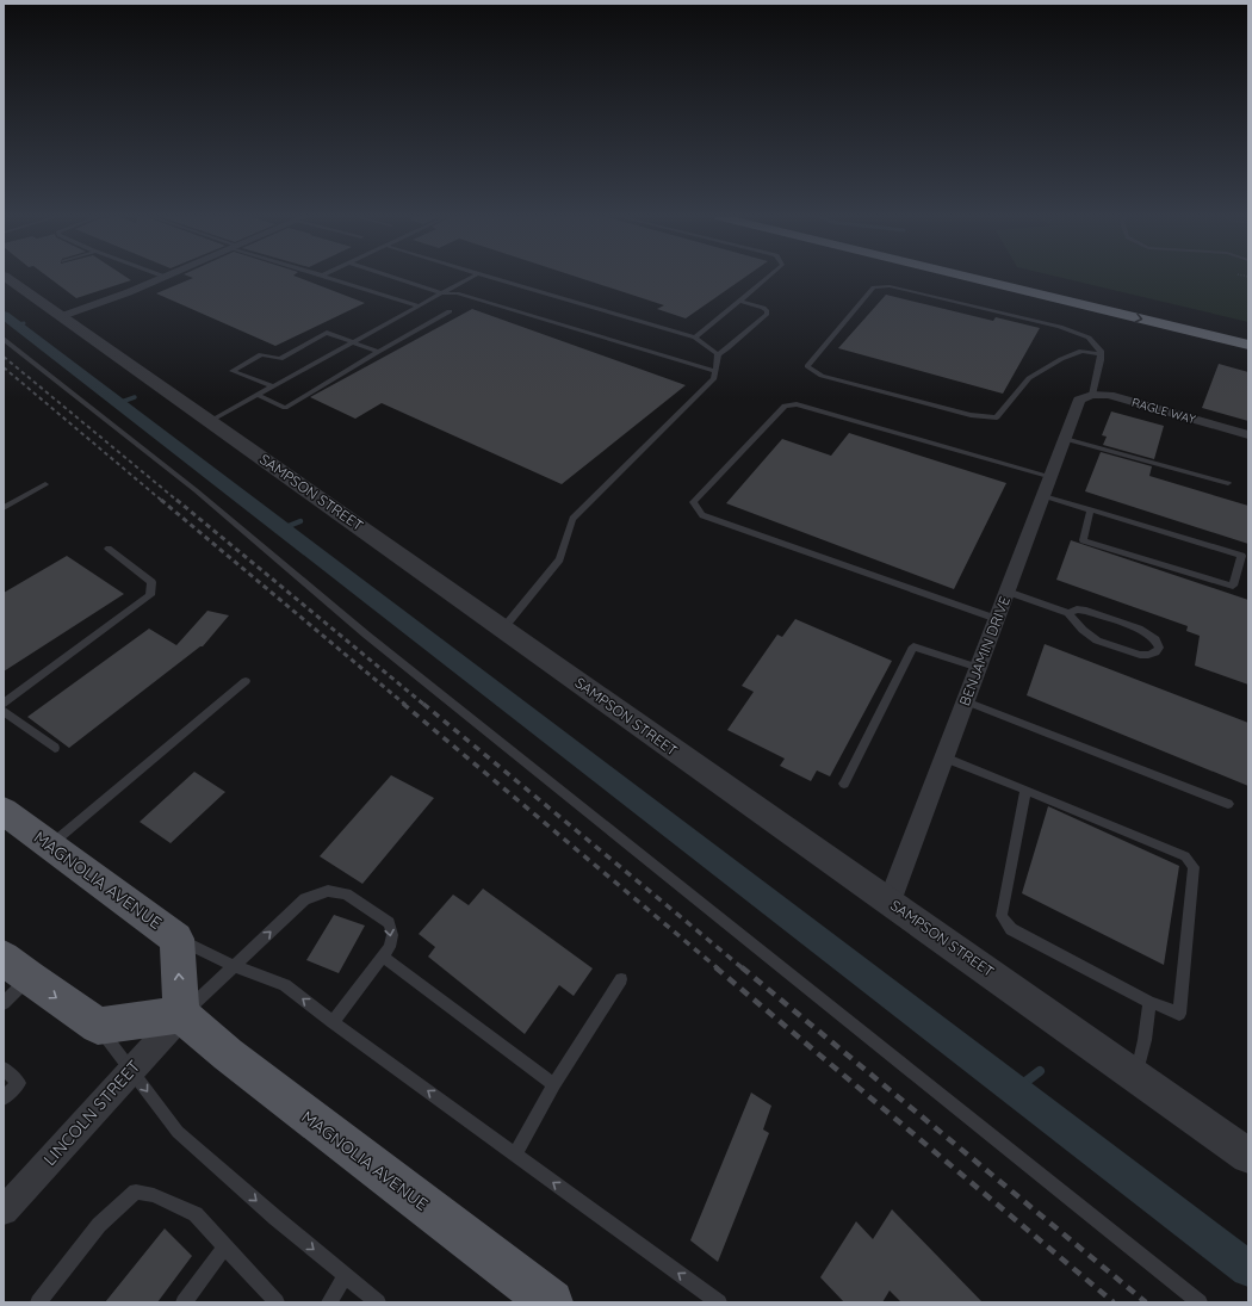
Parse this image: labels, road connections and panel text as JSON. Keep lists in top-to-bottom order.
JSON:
{
  "streets": {
    "main road": ["MAGNOLIA AVENUE"],
    "street": [
      "RAGLE WAY",
      "SAMPSON STREET",
      "BENJAMIN DRIVE",
      "LINCOLN STREET"
    ]
  },
  "crossings": [
    ["RAGLE WAY", "BENJAMIN DRIVE"],
    ["SAMPSON STREET", "BENJAMIN DRIVE"],
    ["MAGNOLIA AVENUE", "LINCOLN STREET"]
  ]
}
